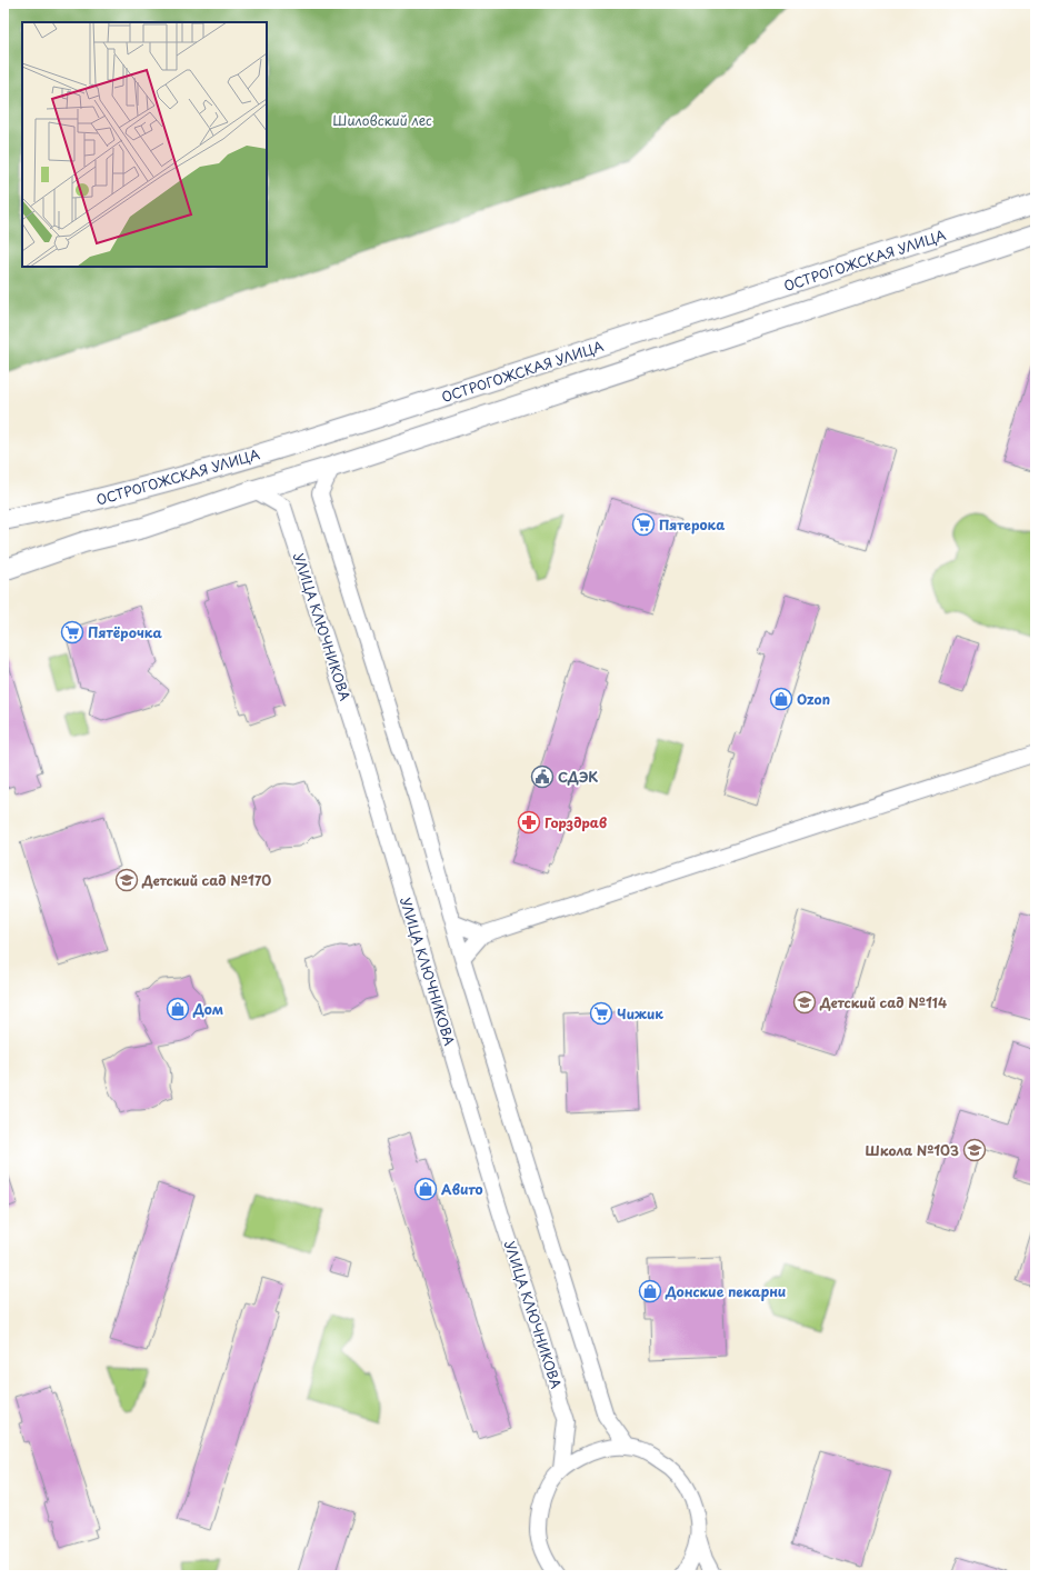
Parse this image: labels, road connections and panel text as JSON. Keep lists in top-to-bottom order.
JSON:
{
  "streets": {
    "street": ["ОСТРОГОЖСКАЯ УЛИЦА", "УЛИЦА КЛЮЧНИКОВА"]
  },
  "parks": ["Шиловский лес"],
  "places": {
    "supermarket": ["Пятерока", "Пятёрочка", "Чижик"],
    "shop": [
      "Ozon",
      "Дом",
      "Авито",
      "Донские пекарни"
    ],
    "public building": ["СДЭК"],
    "pharmacy": ["Горздрав"],
    "school or university": ["Детский сад №170", "Детский сад №114", "Школа №103"]
  }
}
